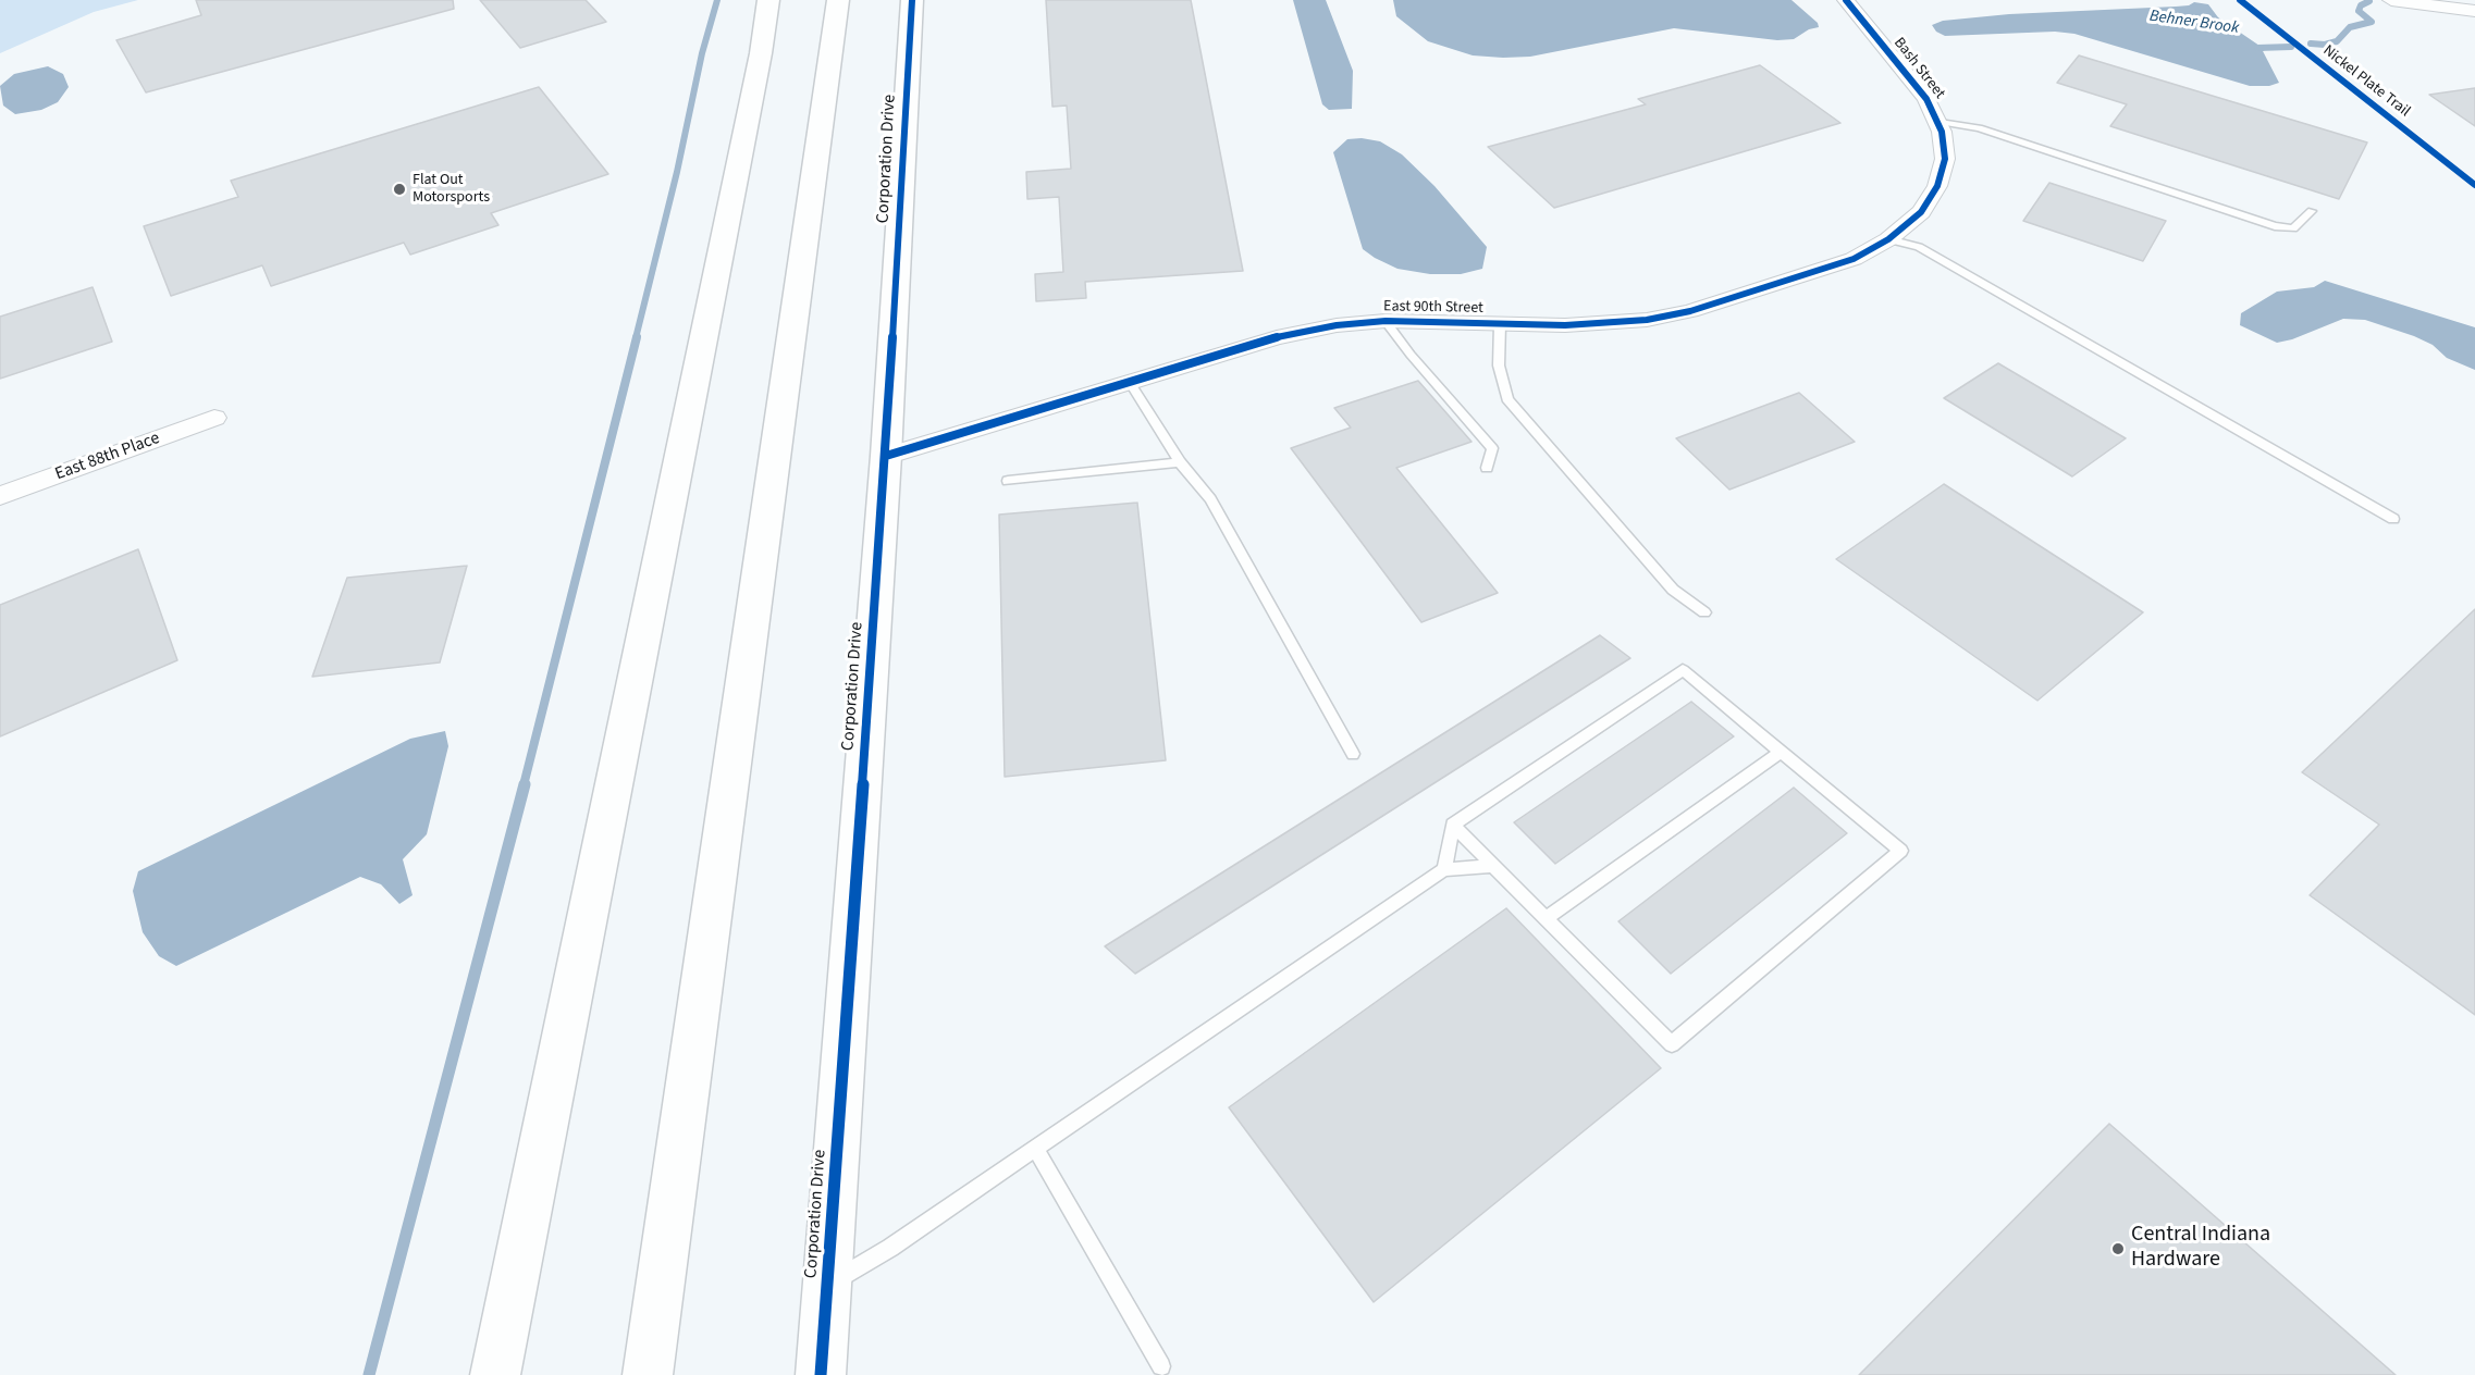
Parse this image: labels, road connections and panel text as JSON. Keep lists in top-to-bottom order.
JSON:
{
  "streets": {
    "main road": ["Corporation Drive"],
    "street": ["Bash Street", "East 90th Street", "East 88th Place"],
    "cycle path": ["Nickel Plate Trail"]
  },
  "crossings": [
    ["Bash Street", "East 90th Street"],
    ["Corporation Drive", "East 90th Street"]
  ],
  "water": ["Behner Brook"],
  "places": ["Flat Out Motorsports", "Central Indiana Hardware"]
}
